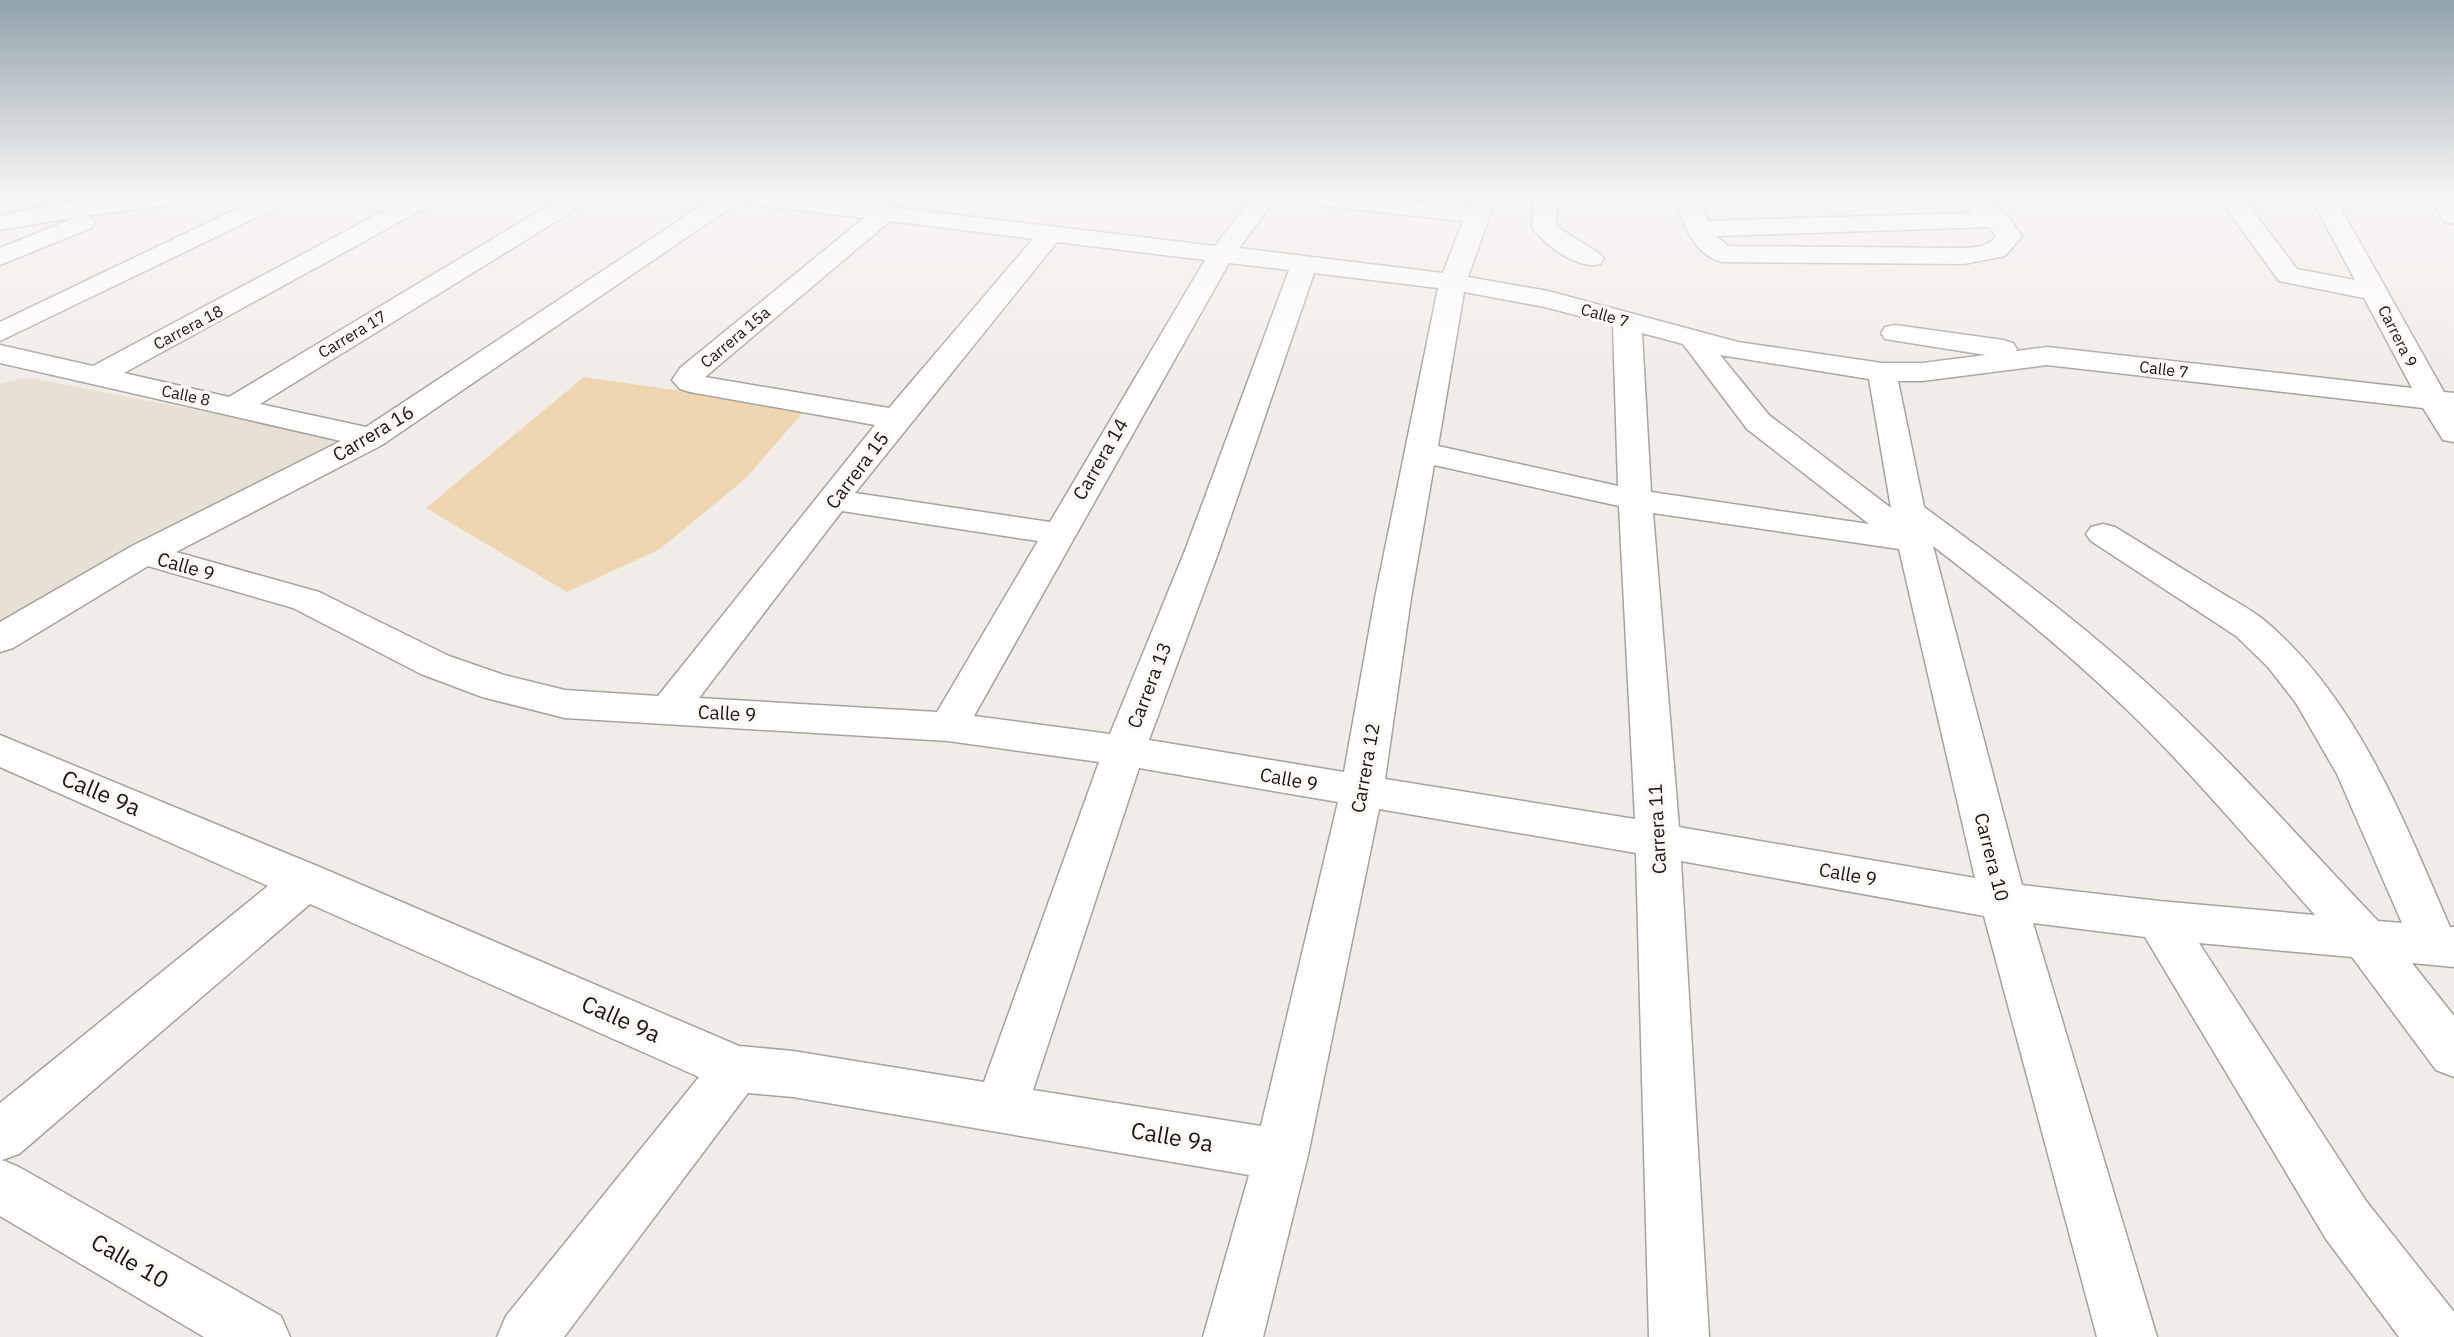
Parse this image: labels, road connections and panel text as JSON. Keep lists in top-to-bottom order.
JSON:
{
  "streets": {
    "street": [
      "Calle 7",
      "Carrera 18",
      "Carrera 17",
      "Carrera 9",
      "Carrera 15a",
      "Calle 8",
      "Carrera 16",
      "Carrera 14",
      "Carrera 15",
      "Calle 9",
      "Carrera 13",
      "Carrera 12",
      "Calle 9a",
      "Carrera 11",
      "Carrera 10",
      "Calle 10"
    ]
  },
  "crossings": [
    ["Calle 7", "Carrera 9"],
    ["Calle 7", "Carrera 13"],
    ["Calle 7", "Carrera 12"],
    ["Calle 7", "Carrera 11"],
    ["Calle 7", "Carrera 10"],
    ["Carrera 18", "Calle 8"],
    ["Carrera 17", "Calle 8"],
    ["Carrera 15a", "Carrera 15"],
    ["Calle 8", "Carrera 16"],
    ["Carrera 16", "Calle 9"],
    ["Carrera 14", "Calle 9"],
    ["Carrera 15", "Calle 9"],
    ["Calle 9", "Carrera 13"],
    ["Calle 9", "Carrera 12"],
    ["Calle 9", "Carrera 11"],
    ["Calle 9", "Carrera 10"],
    ["Carrera 13", "Calle 9a"],
    ["Carrera 12", "Calle 9a"]
  ]
}
